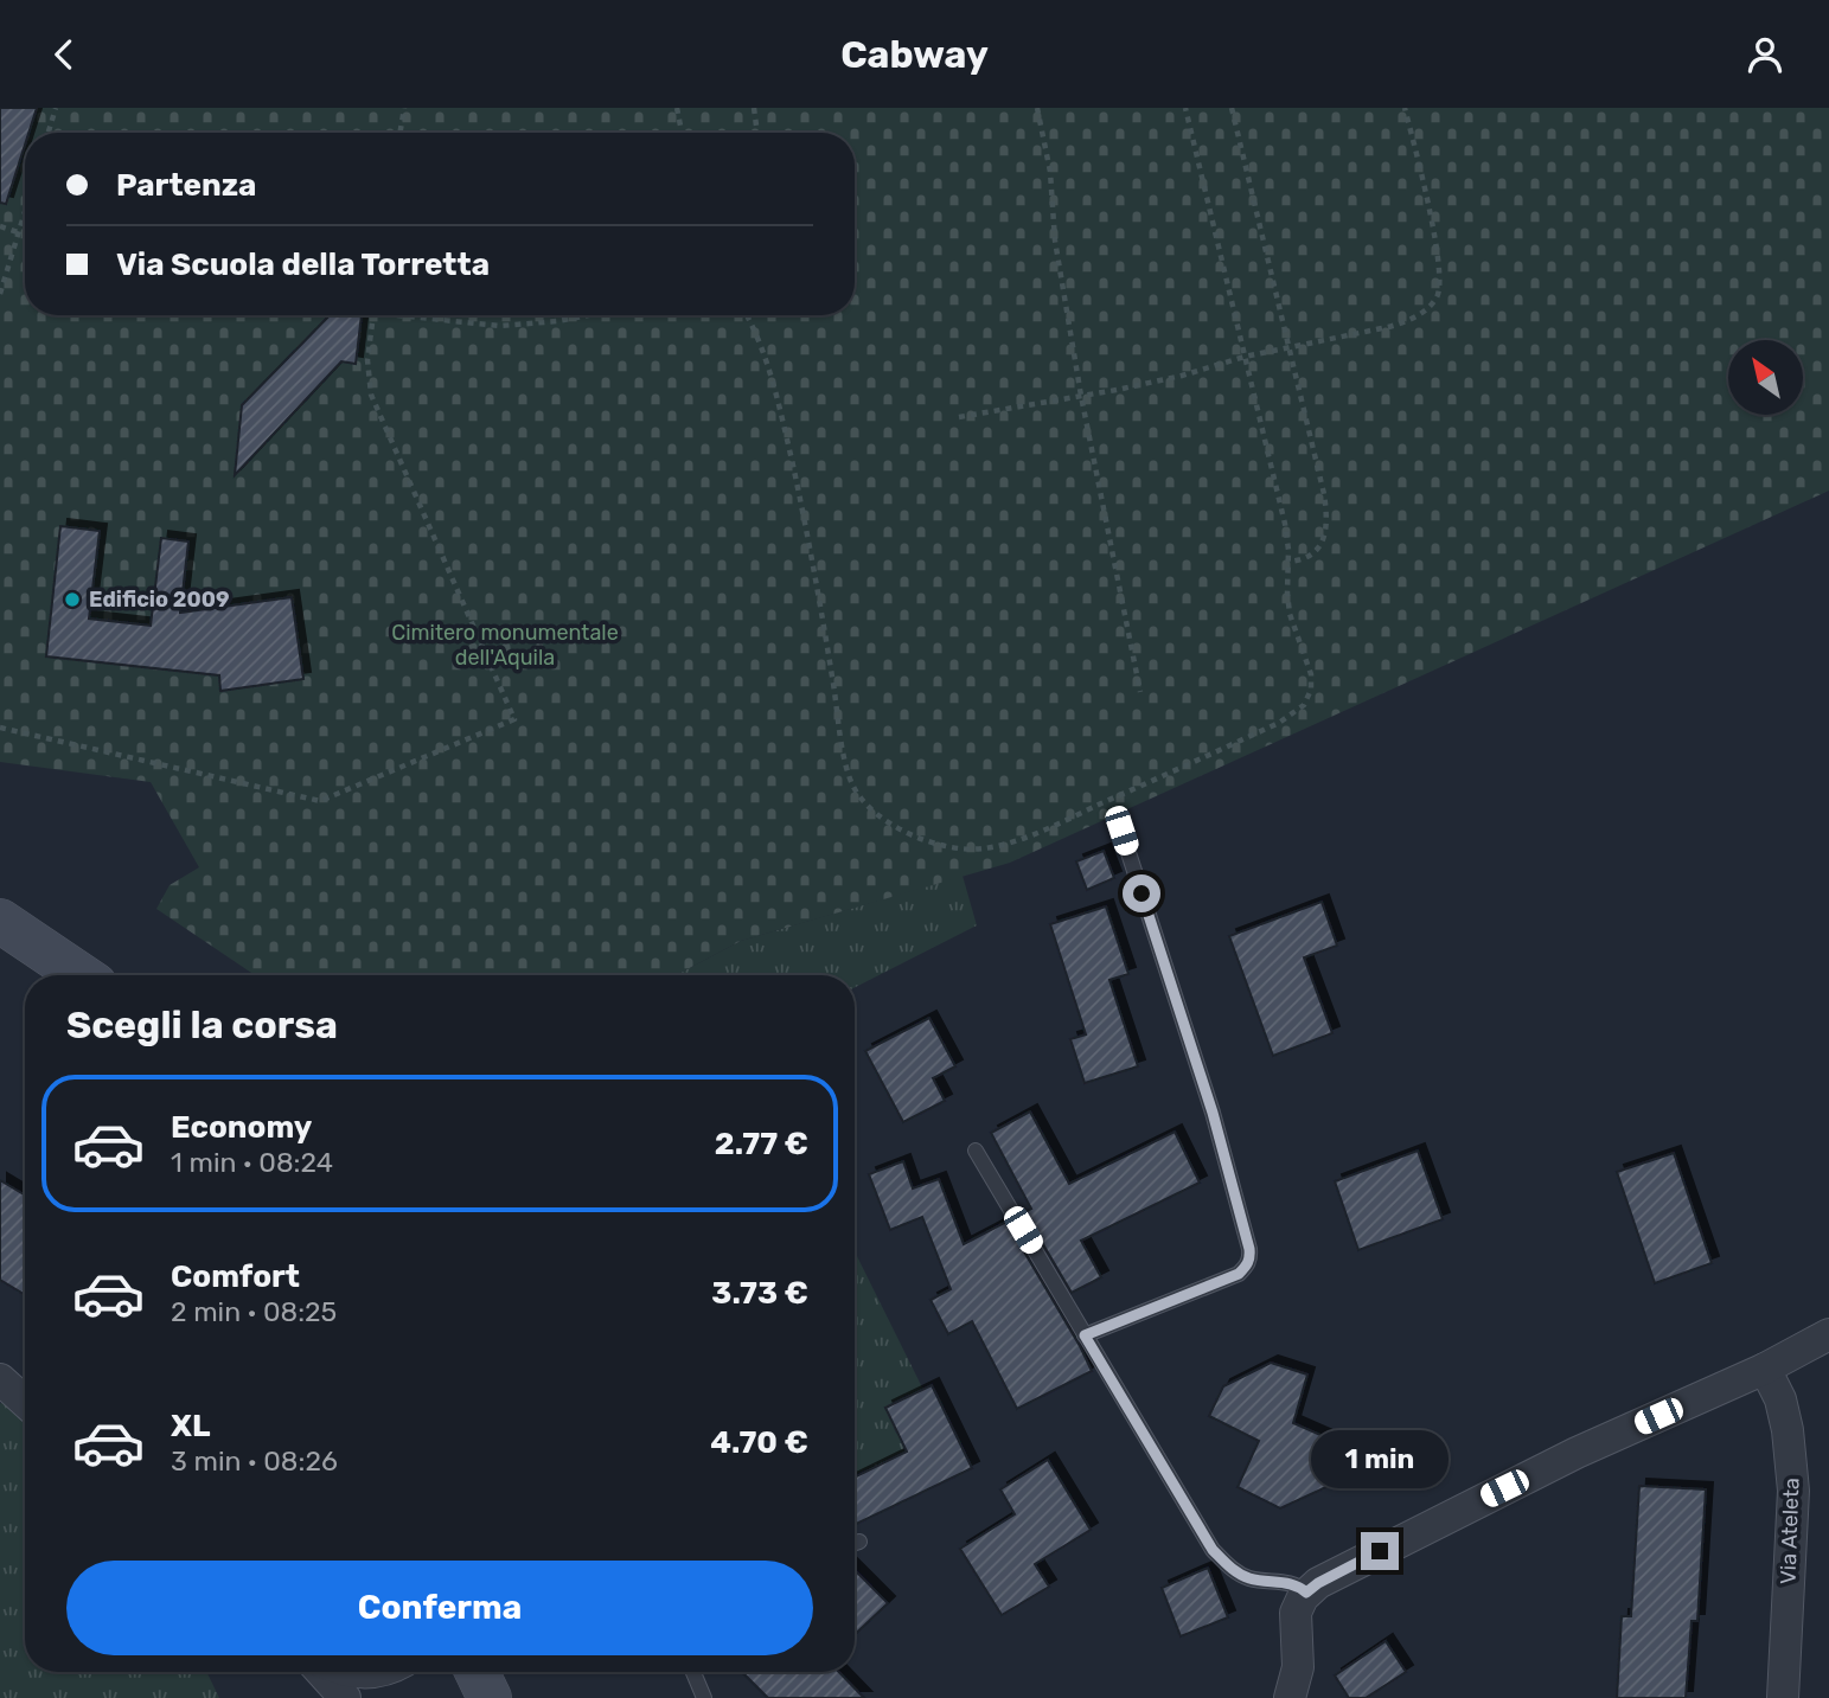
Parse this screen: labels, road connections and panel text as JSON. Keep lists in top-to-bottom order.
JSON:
{
  "streets": {
    "street": ["Via Ateleta"]
  },
  "parks": ["Cimitero monumentale dell'Aquila"],
  "places": ["Edificio 2009"],
  "north": "top left",
  "page": {
    "header": "Cabway",
    "banner": ["Partenza", "Via Scuola della Torretta"],
    "heading": "Scegli la corsa",
    "list": [
      {
        "name": "Economy",
        "note": "1 min · 08:24",
        "value": "2.77 €"
      },
      {
        "name": "Comfort",
        "note": "2 min · 08:25",
        "value": "3.73 €"
      },
      {
        "name": "XL",
        "note": "3 min · 08:26",
        "value": "4.70 €"
      }
    ],
    "bubble": "1 min",
    "buttons": "Conferma"
  }
}
